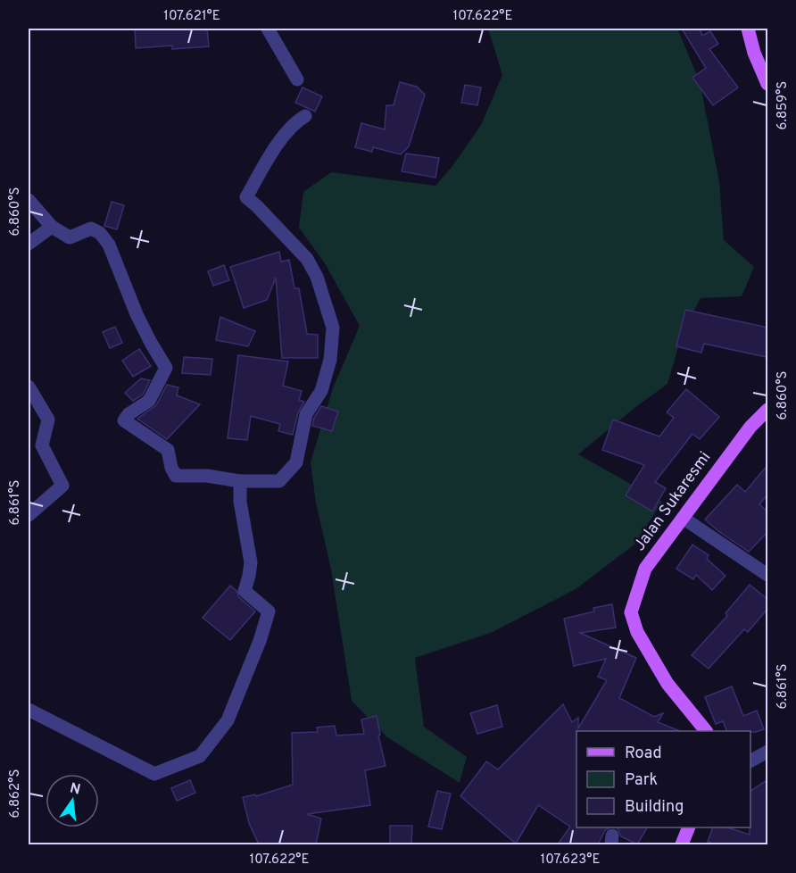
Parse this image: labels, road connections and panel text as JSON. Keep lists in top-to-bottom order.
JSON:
{
  "streets": {
    "main road": ["Jalan Sukaresmi"]
  },
  "legend": ["Road", "Park", "Building"],
  "north": "top",
  "coordinates": [
    "107.621°E",
    "107.622°E",
    "6.859°S",
    "6.860°S",
    "6.861°S",
    "6.862°S",
    "107.623°E"
  ]
}
